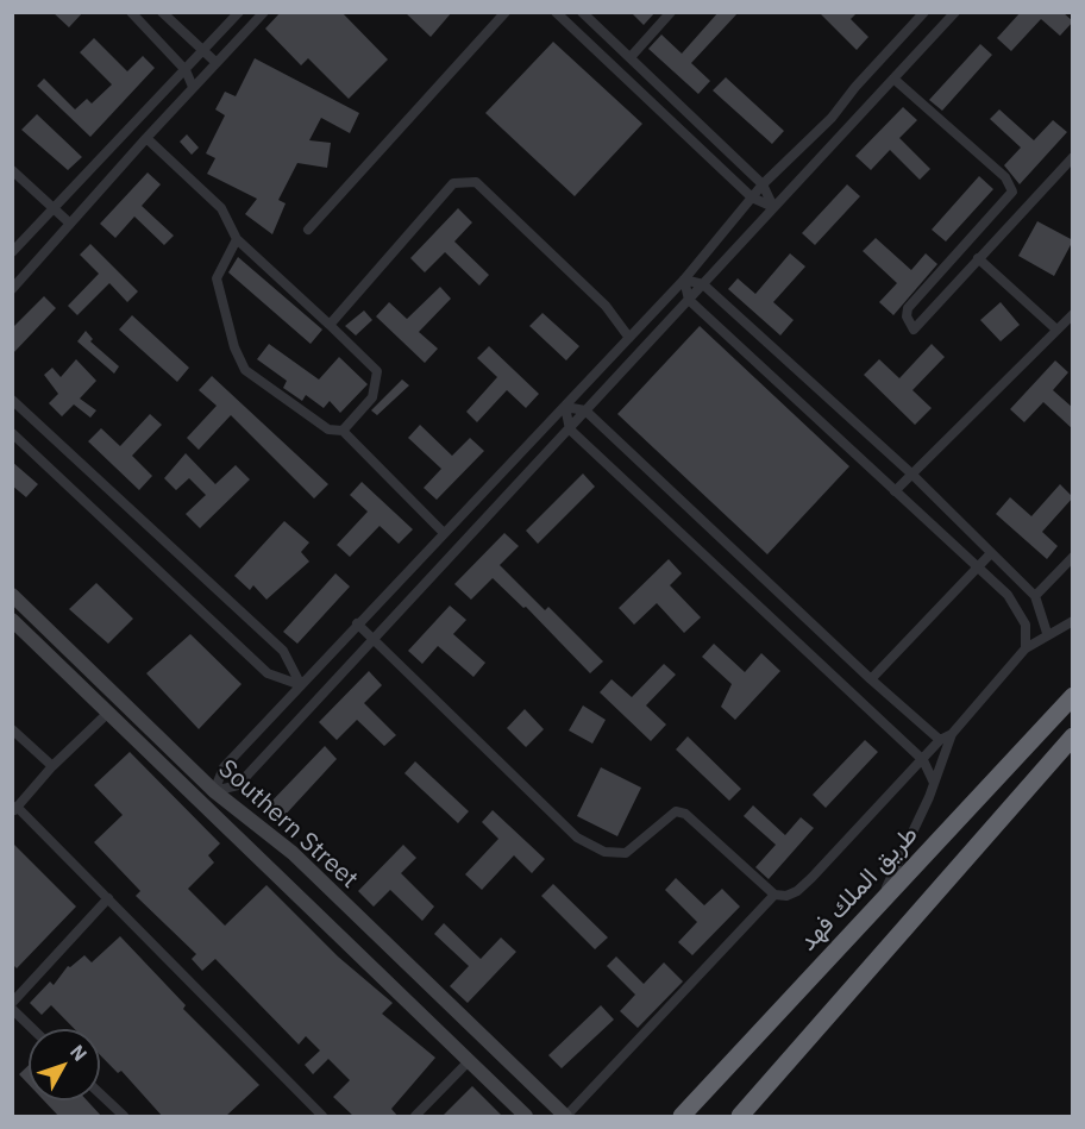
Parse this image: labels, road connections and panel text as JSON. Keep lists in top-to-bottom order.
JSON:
{
  "streets": {
    "highway": ["طريق الملك فهد"],
    "main road": ["Southern Street"]
  },
  "north": "top right"
}
